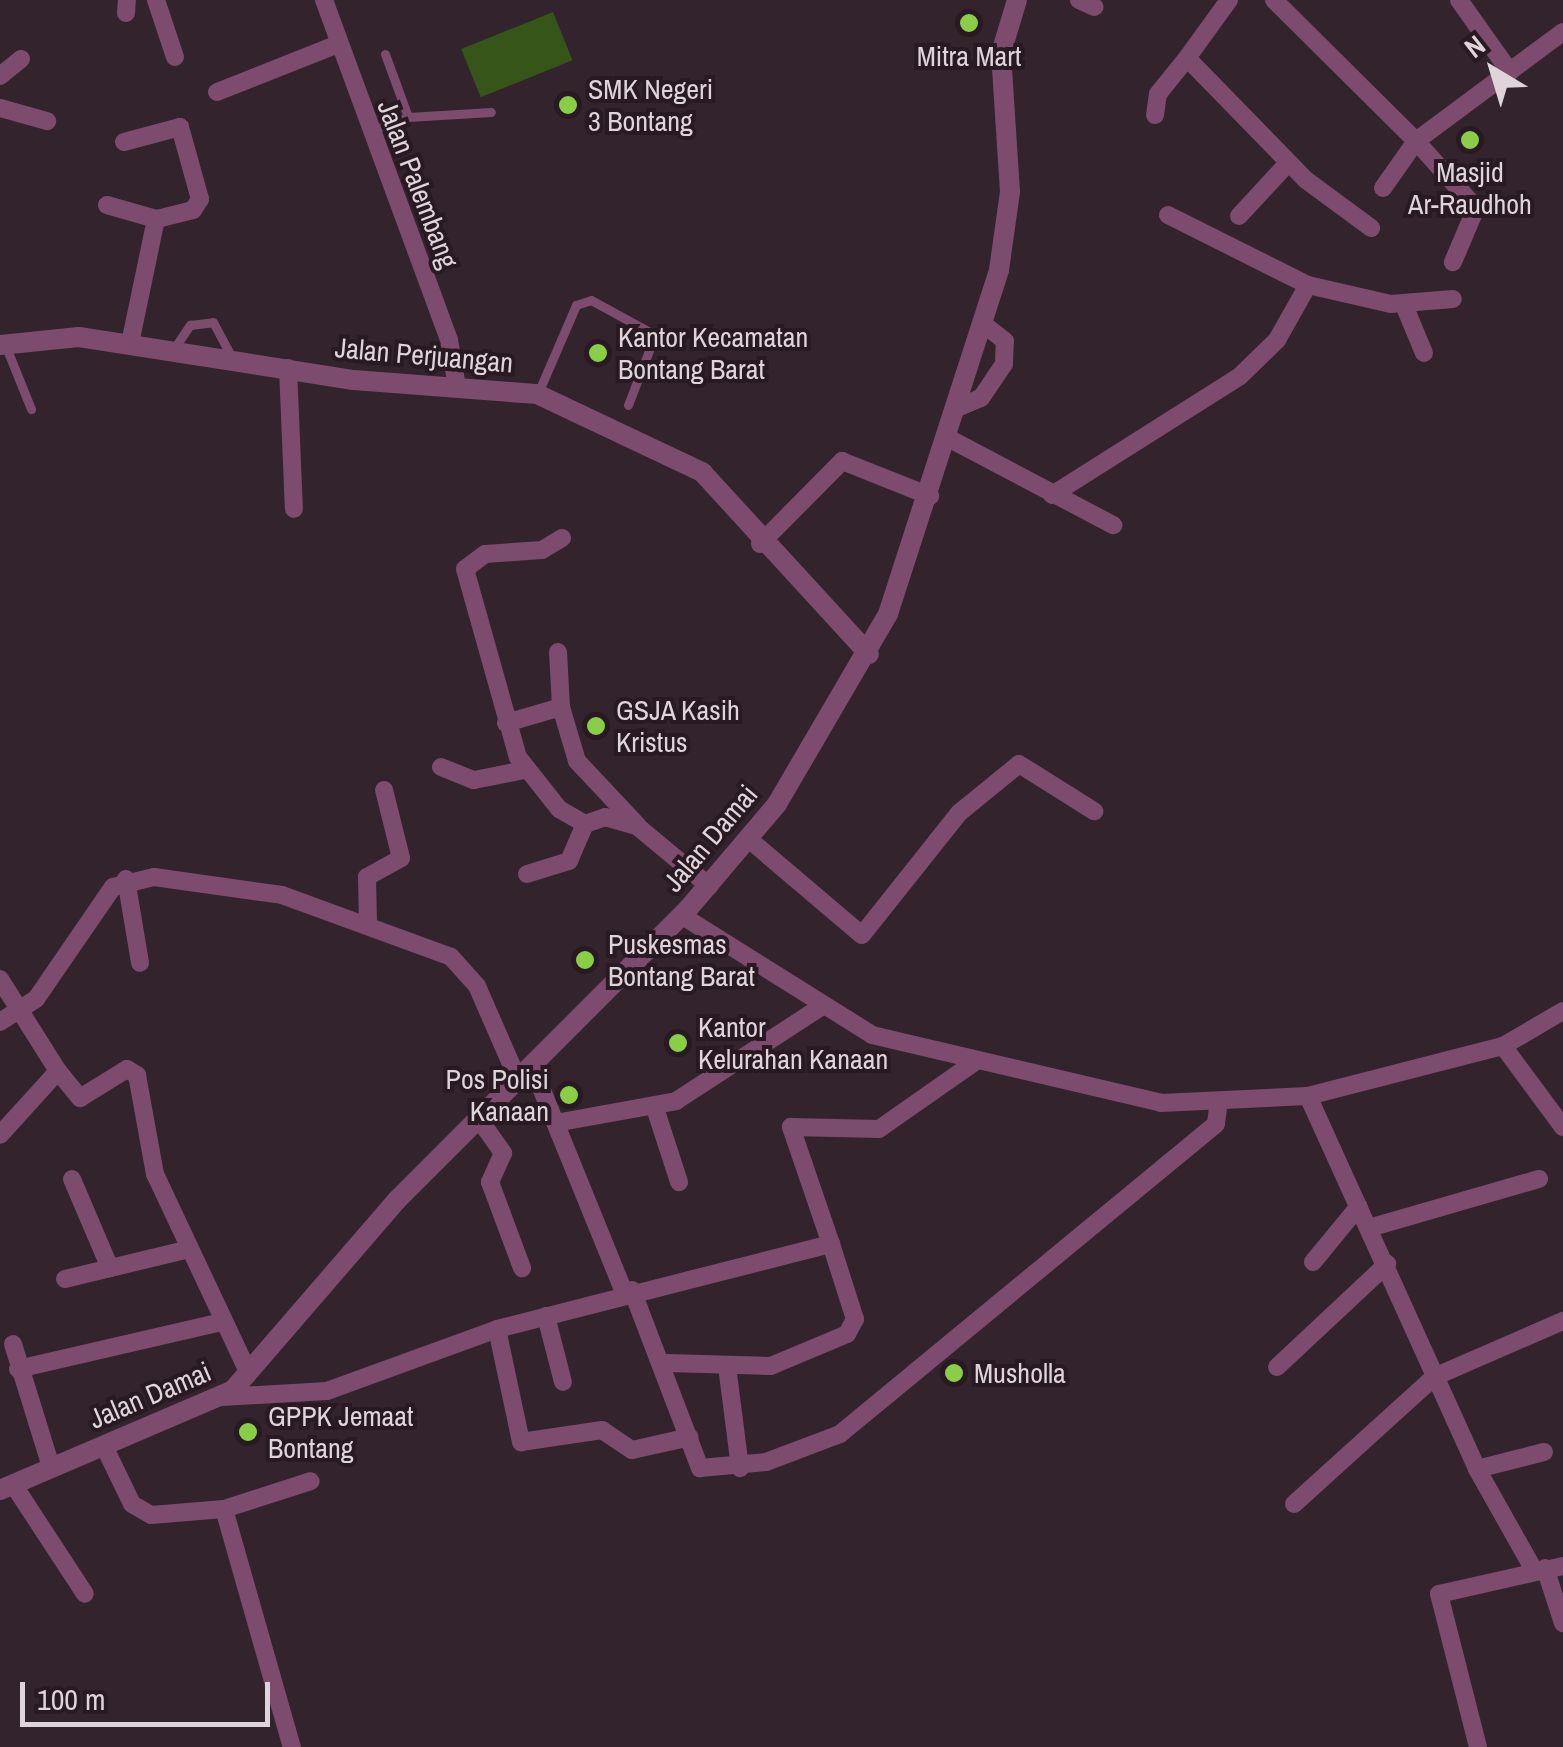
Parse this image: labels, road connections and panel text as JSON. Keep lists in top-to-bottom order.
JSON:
{
  "streets": {
    "street": ["Jalan Palembang", "Jalan Perjuangan", "Jalan Damai"]
  },
  "crossings": [
    ["Jalan Palembang", "Jalan Perjuangan"],
    ["Jalan Perjuangan", "Jalan Damai"]
  ],
  "places": [
    "Mitra Mart",
    "SMK Negeri 3 Bontang",
    "Masjid Ar-Raudhoh",
    "Kantor Kecamatan Bontang Barat",
    "GSJA Kasih Kristus",
    "Puskesmas Bontang Barat",
    "Kantor Kelurahan Kanaan",
    "Pos Polisi Kanaan",
    "Musholla",
    "GPPK Jemaat Bontang"
  ],
  "scale_bar": "100 m",
  "north": "top left"
}
